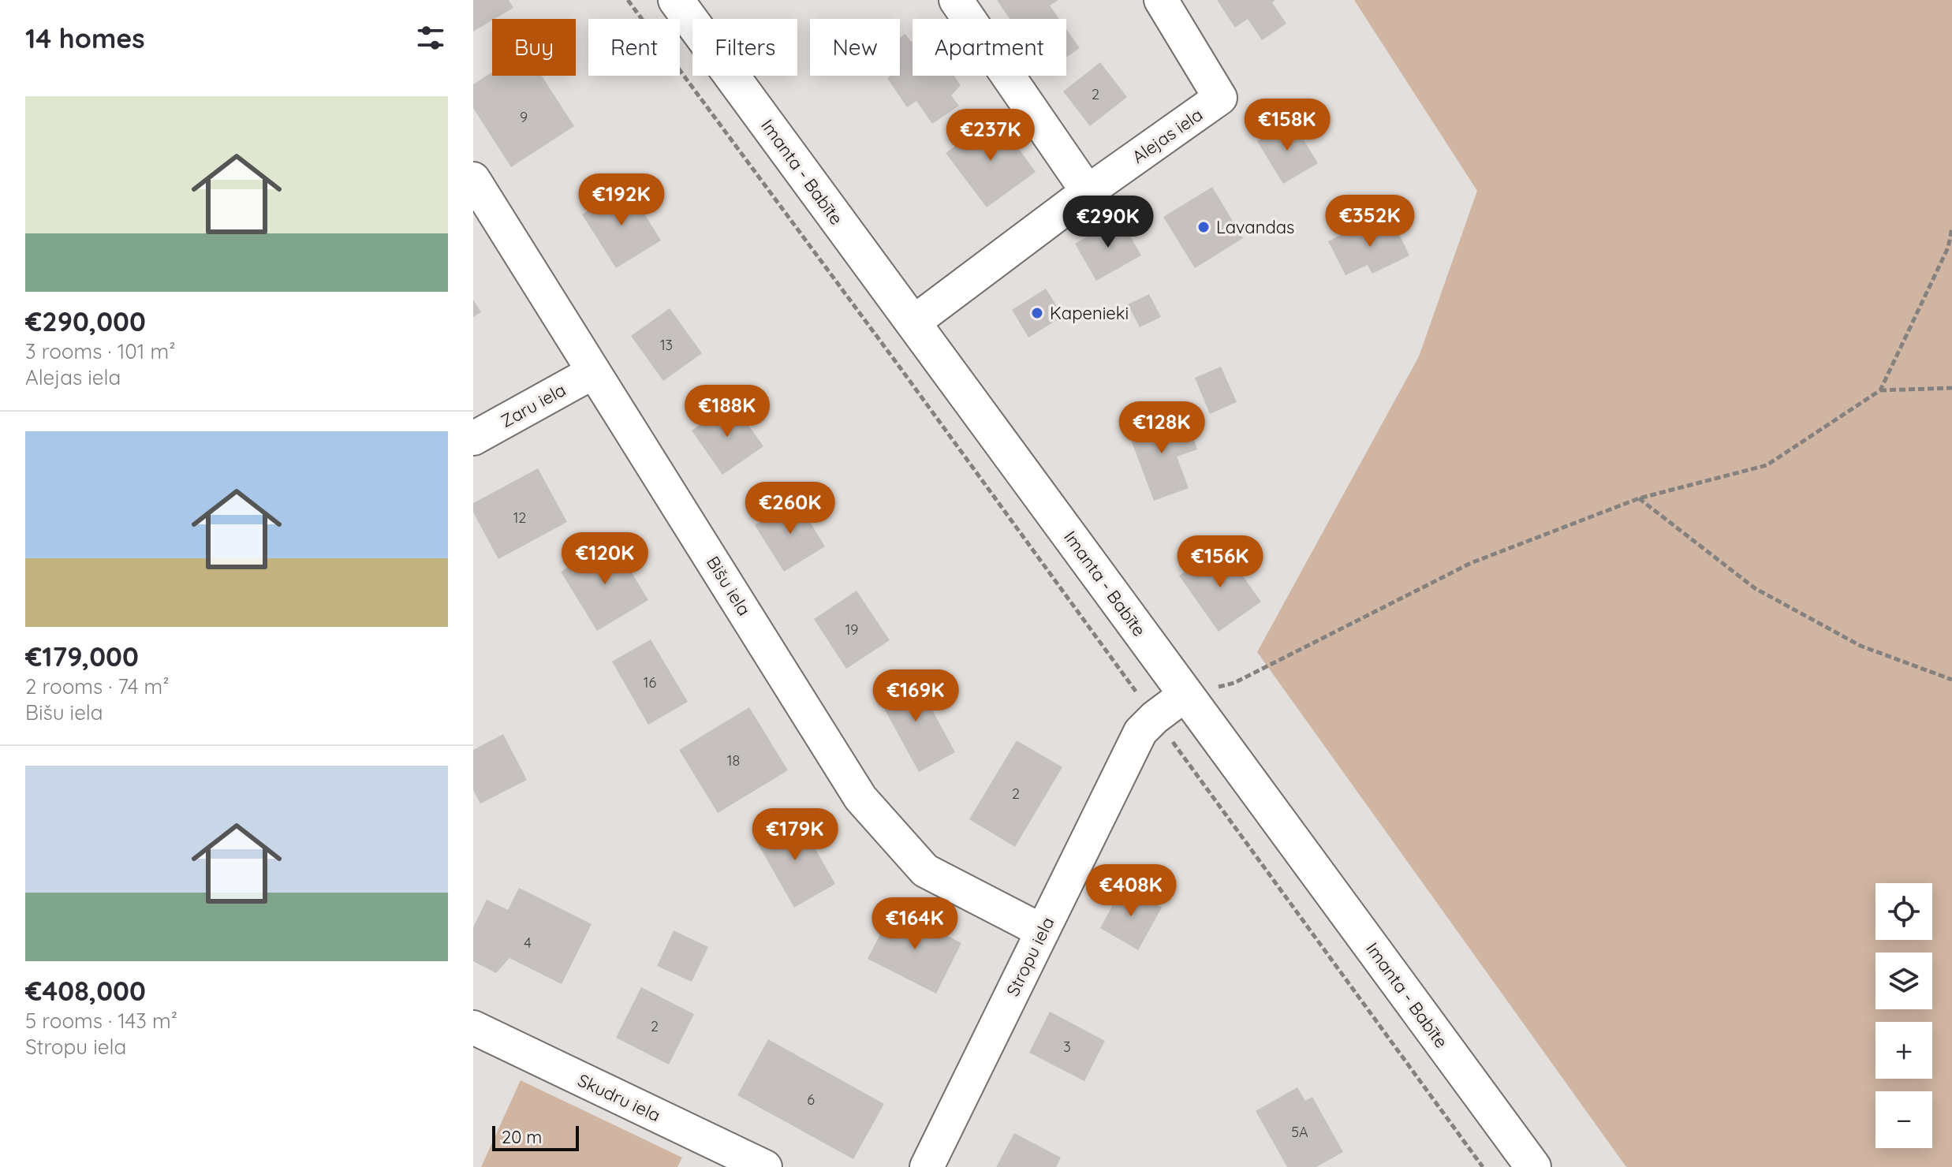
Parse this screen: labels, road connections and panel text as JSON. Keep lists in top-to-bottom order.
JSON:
{
  "streets": {
    "main road": ["Imanta - Babīte"],
    "street": [
      "Alejas iela",
      "Zaru iela",
      "Bišu iela",
      "Stropu iela",
      "Skudru iela"
    ]
  },
  "crossings": [
    ["Imanta - Babīte", "Stropu iela"],
    ["Zaru iela", "Bišu iela"],
    ["Bišu iela", "Stropu iela"]
  ],
  "places": ["Lavandas", "Kapenieki"],
  "house_numbers": [
    "2",
    "9",
    "13",
    "12",
    "19",
    "16",
    "18",
    "2",
    "4",
    "2",
    "3",
    "6",
    "5A"
  ],
  "scale_bar": "20 m",
  "page": {
    "heading": "14 homes",
    "chip": [
      "Buy",
      "Rent",
      "Filters",
      "New",
      "Apartment"
    ],
    "list": [
      {
        "name": "€290,000",
        "note": "3 rooms · 101 m² · Alejas iela"
      },
      {
        "name": "€179,000",
        "note": "2 rooms · 74 m² · Bišu iela"
      },
      {
        "name": "€408,000",
        "note": "5 rooms · 143 m² · Stropu iela"
      }
    ],
    "price": [
      "€158K",
      "€237K",
      "€192K",
      "€352K",
      "€290K",
      "€188K",
      "€128K",
      "€260K",
      "€120K",
      "€156K",
      "€169K",
      "€179K",
      "€408K",
      "€164K"
    ],
    "map_buttons": ["+", "−"],
    "scale": "20 m"
  }
}
